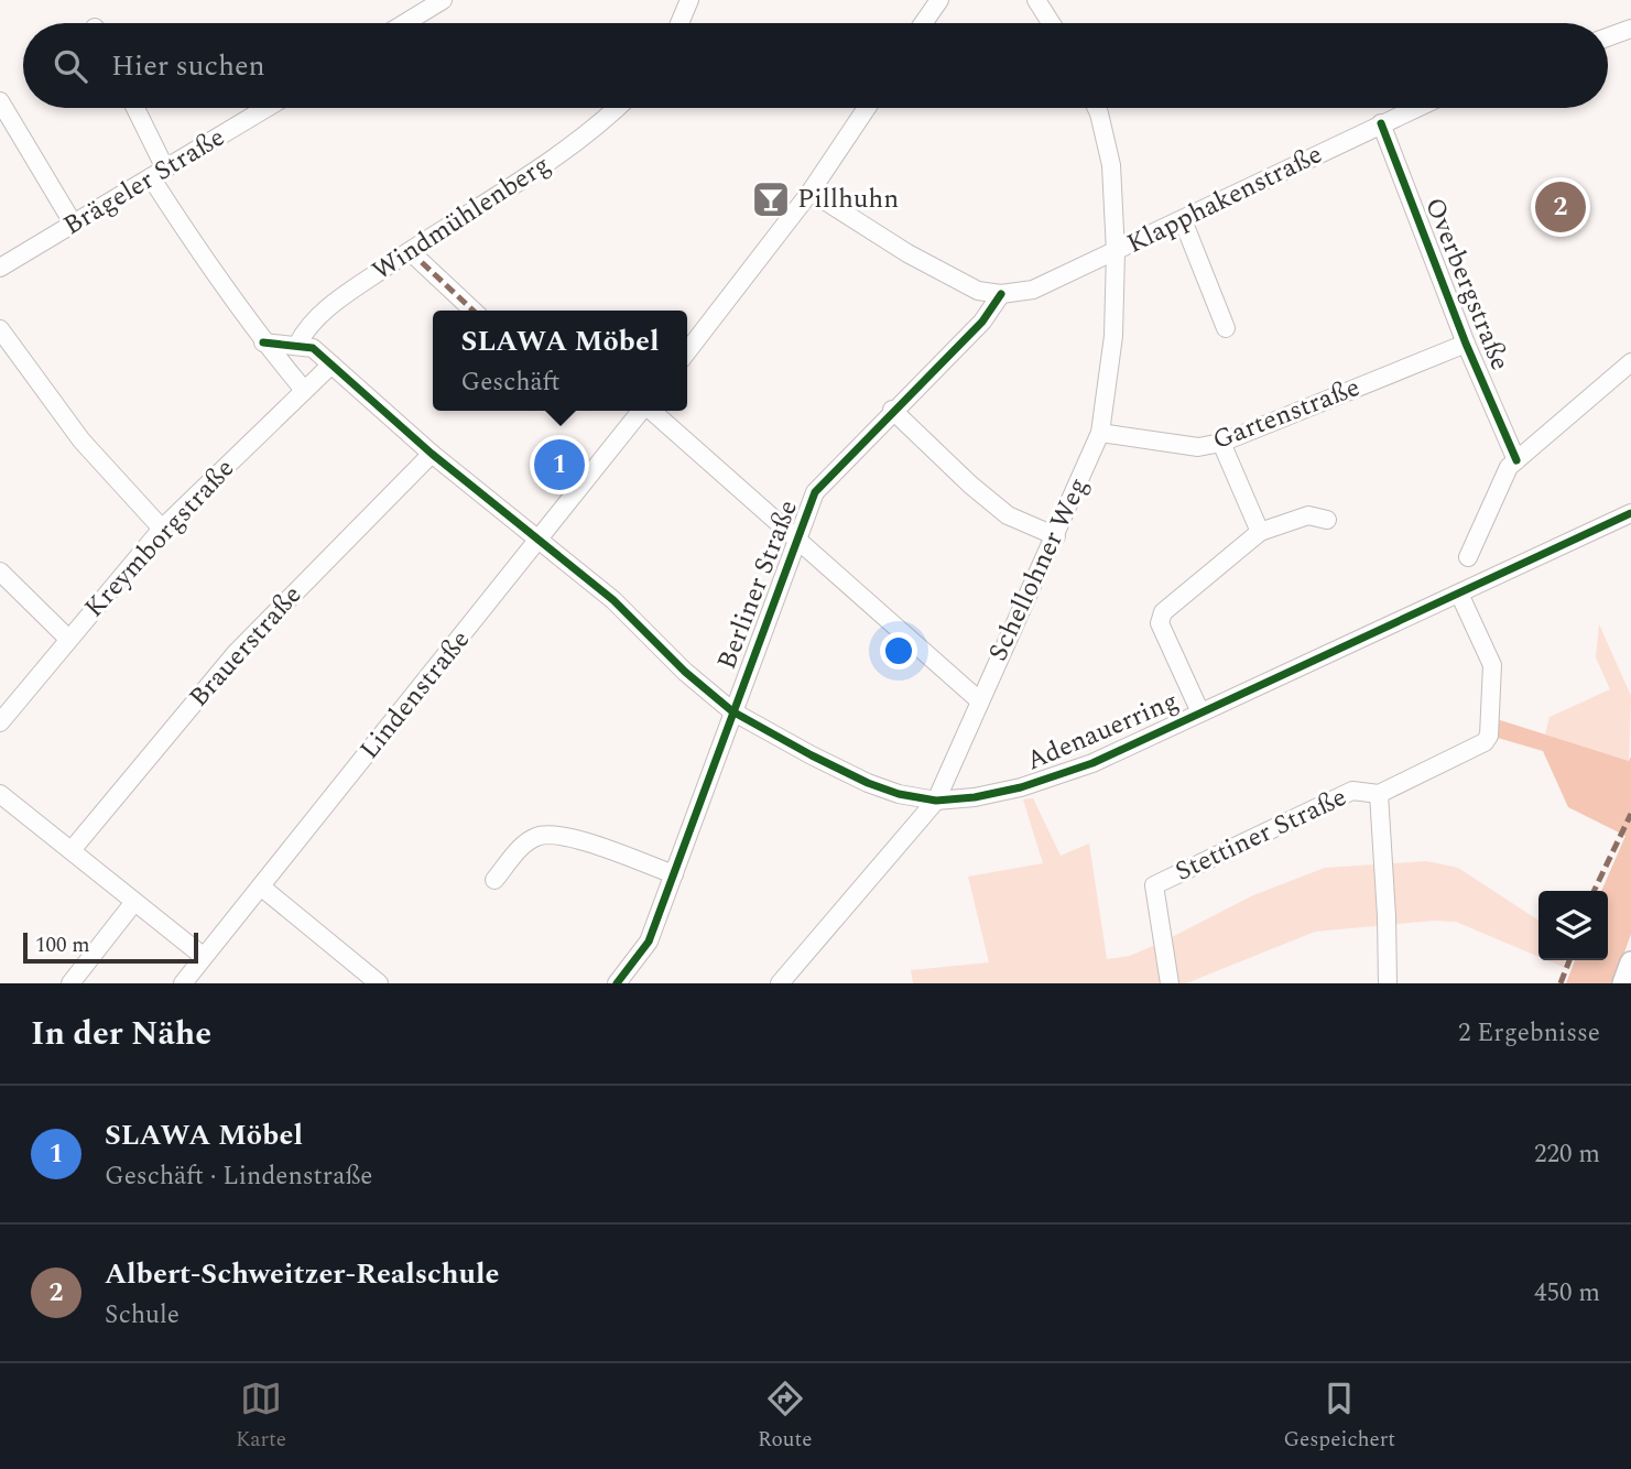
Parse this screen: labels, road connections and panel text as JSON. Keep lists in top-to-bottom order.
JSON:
{
  "streets": {
    "street": [
      "Brägeler Straße",
      "Klapphakenstraße",
      "Windmühlenberg",
      "Overbergstraße",
      "Gartenstraße",
      "Kreymborgstraße",
      "Schellohner Weg",
      "Berliner Straße",
      "Brauerstraße",
      "Lindenstraße",
      "Adenauerring",
      "Stettiner Straße"
    ]
  },
  "crossings": [
    ["Klapphakenstraße", "Overbergstraße"],
    ["Klapphakenstraße", "Schellohner Weg"],
    ["Klapphakenstraße", "Berliner Straße"],
    ["Windmühlenberg", "Adenauerring"],
    ["Overbergstraße", "Gartenstraße"],
    ["Gartenstraße", "Schellohner Weg"],
    ["Kreymborgstraße", "Adenauerring"],
    ["Schellohner Weg", "Adenauerring"],
    ["Berliner Straße", "Adenauerring"],
    ["Brauerstraße", "Adenauerring"],
    ["Lindenstraße", "Adenauerring"],
    ["Adenauerring", "Stettiner Straße"]
  ],
  "places": {
    "bar": ["Pillhuhn"]
  },
  "scale_bar": "100 m",
  "page": {
    "search": "Hier suchen",
    "pins": ["2", "1"],
    "popup": ["SLAWA Möbel", "Geschäft"],
    "scale": "100 m",
    "heading": ["In der Nähe", "2 Ergebnisse"],
    "list": [
      {
        "mark": "1",
        "name": "SLAWA Möbel",
        "note": "Geschäft · Lindenstraße",
        "value": "220 m"
      },
      {
        "mark": "2",
        "name": "Albert-Schweitzer-Realschule",
        "note": "Schule",
        "value": "450 m"
      }
    ],
    "nav": ["Karte", "Route", "Gespeichert"]
  }
}
